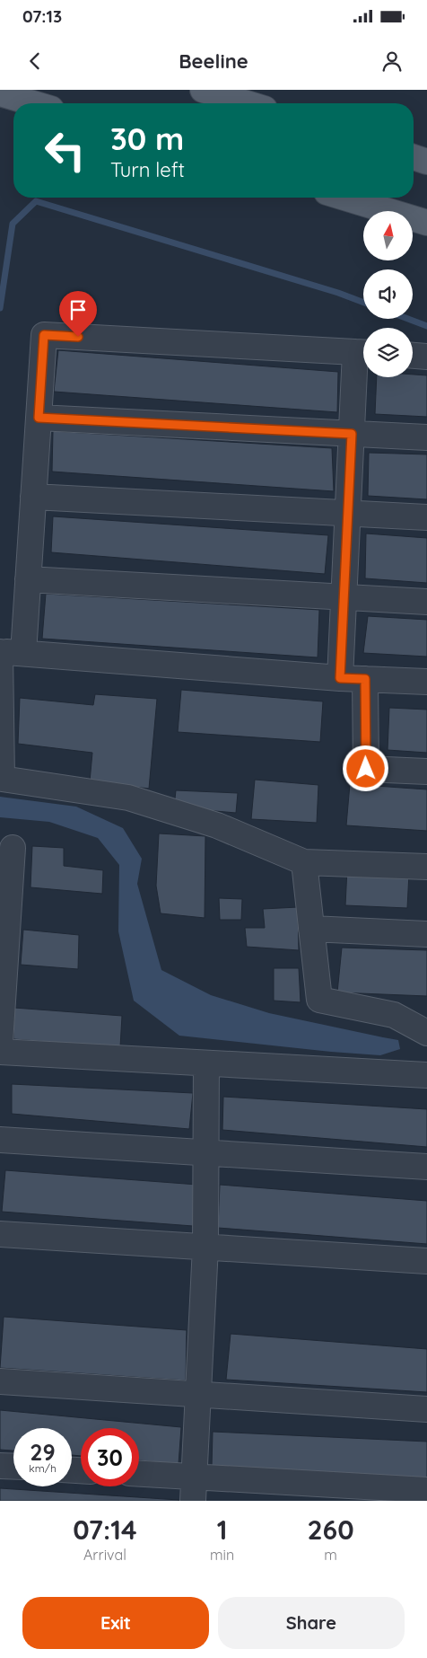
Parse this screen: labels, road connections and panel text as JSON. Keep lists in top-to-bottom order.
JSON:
{
  "north": "top",
  "page": {
    "status": "07:13",
    "header": "Beeline",
    "turn": ["30 m", "Turn left"],
    "speed": "29 km/h",
    "limit": "30",
    "eta": [
      "07:14",
      "Arrival",
      "1",
      "min",
      "260",
      "m"
    ],
    "buttons": ["Exit", "Share"]
  }
}
